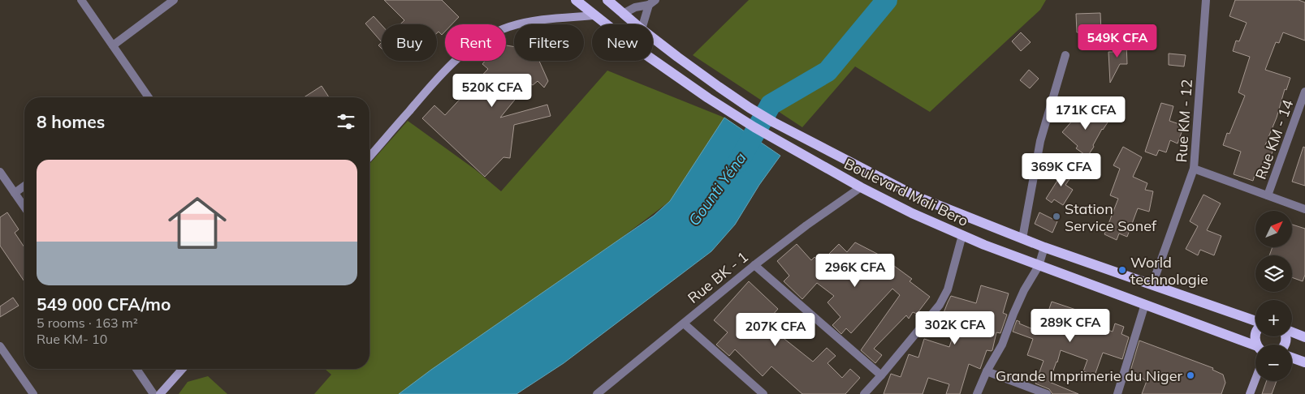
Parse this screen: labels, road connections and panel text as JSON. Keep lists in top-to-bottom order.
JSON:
{
  "streets": {
    "main road": ["Boulevard Mali Bero"],
    "street": ["Rue KM - 12", "Rue KM - 14", "Rue BK - 1"]
  },
  "crossings": [
    ["Rue KM - 12", "Boulevard Mali Bero"],
    ["Boulevard Mali Bero", "Rue BK - 1"]
  ],
  "water": ["Gounti Yéna"],
  "places": ["Station Service Sonef", "World technologie", "Grande Imprimerie du Niger"],
  "north": "top right",
  "page": {
    "price": [
      "549K CFA",
      "520K CFA",
      "171K CFA",
      "369K CFA",
      "296K CFA",
      "289K CFA",
      "302K CFA",
      "207K CFA"
    ],
    "chip": [
      "Buy",
      "Rent",
      "Filters",
      "New"
    ],
    "heading": "8 homes",
    "list": [
      {
        "name": "549 000 CFA/mo",
        "note": "5 rooms · 163 m² · Rue KM- 10"
      }
    ],
    "map_buttons": ["+", "−"]
  }
}
